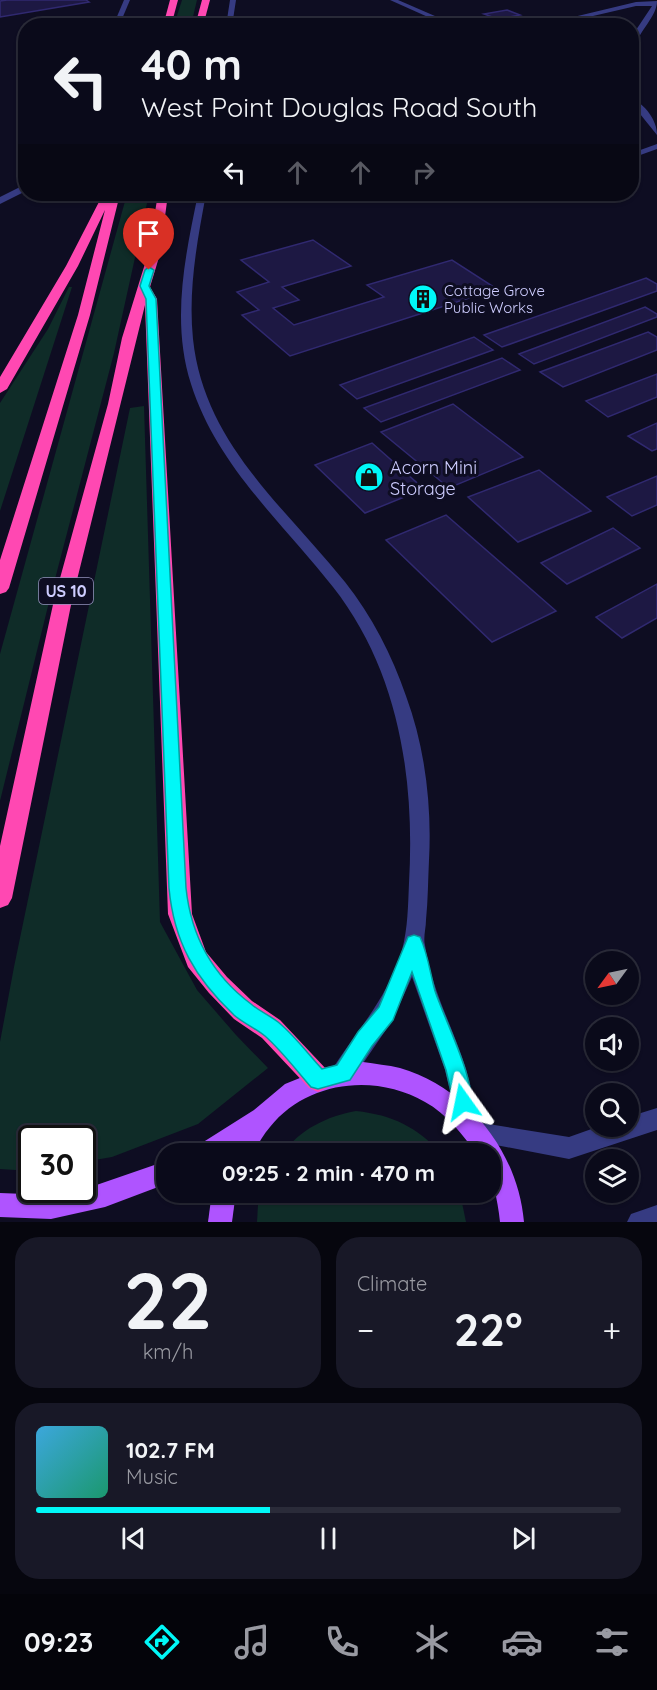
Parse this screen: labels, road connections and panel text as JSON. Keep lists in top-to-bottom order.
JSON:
{
  "streets": {
    "highway": ["US 10"]
  },
  "places": {
    "building": ["Cottage Grove Public Works"],
    "shop": ["Acorn Mini Storage"]
  },
  "north": "bottom left",
  "page": {
    "turn": ["40 m", "West Point Douglas Road South"],
    "limit": "30",
    "trip": "09:25 · 2 min · 470 m",
    "tile": [
      ["22", "km/h"],
      "Climate"
    ],
    "heat": ["−", "22°", "+"],
    "song": ["102.7 FM", "Music"],
    "tabs": "09:23"
  }
}
